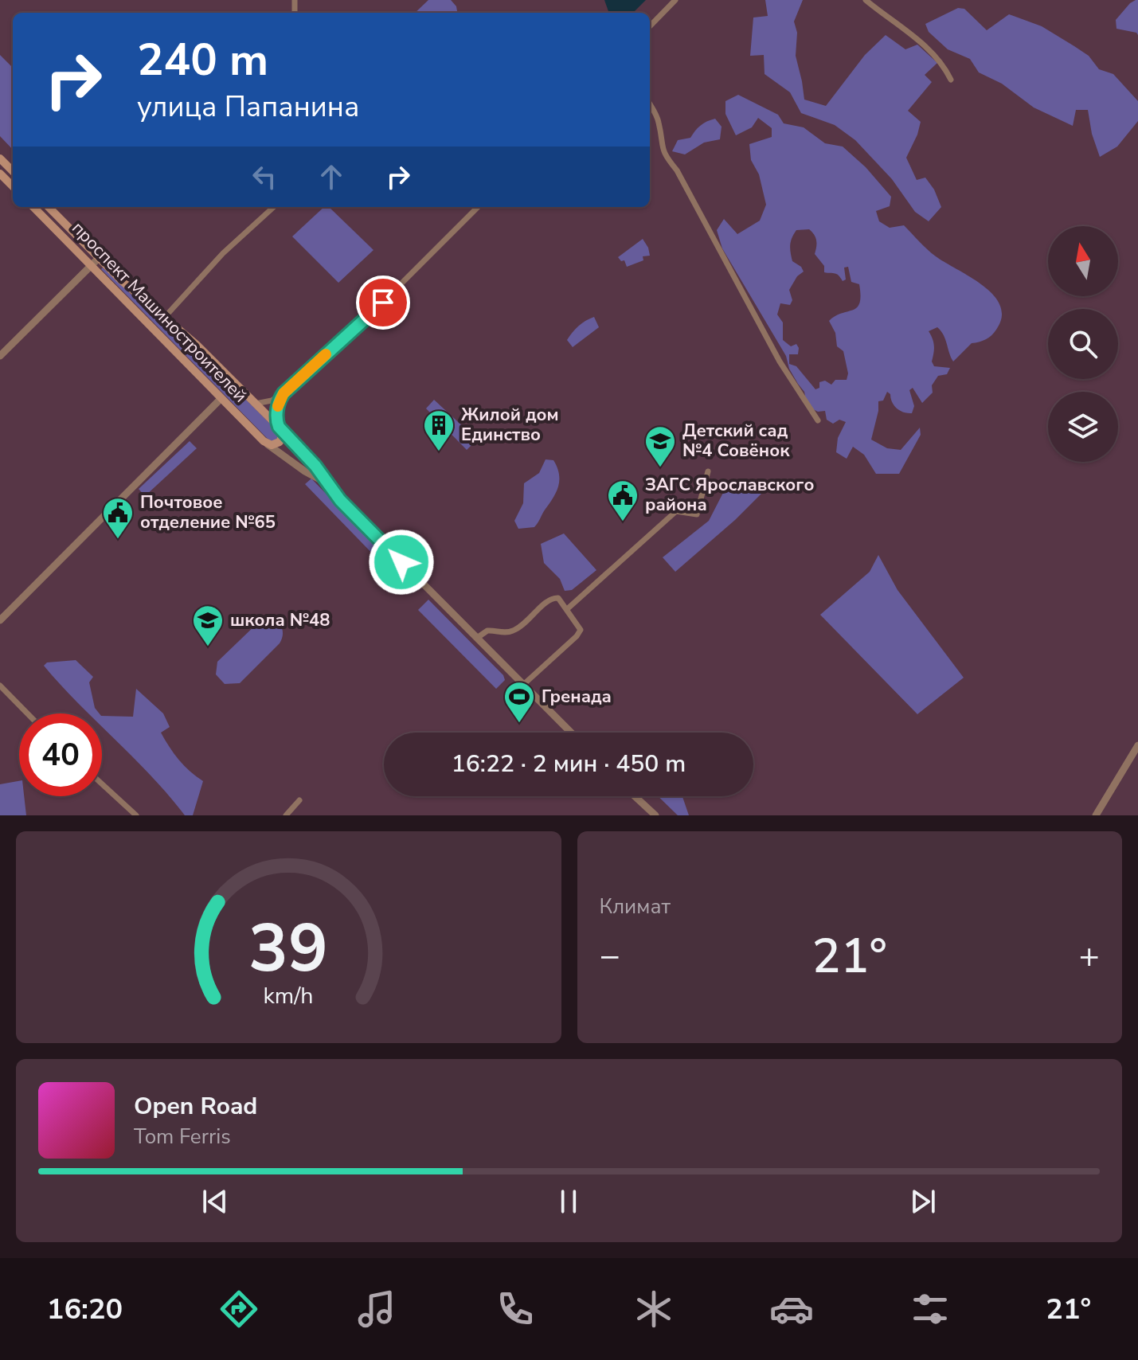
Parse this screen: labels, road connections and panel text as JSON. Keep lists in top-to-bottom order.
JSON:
{
  "streets": {
    "main road": ["проспект Машиностроителей"]
  },
  "places": {
    "building": ["Жилой дом Единство"],
    "school or university": ["Детский сад №4 Совёнок", "школа №48"],
    "public building": ["ЗАГС Ярославского района", "Почтовое отделение №65"],
    "sports": ["Гренада"]
  },
  "north": "top",
  "page": {
    "turn": ["240 m", "улица Папанина"],
    "limit": "40",
    "trip": "16:22 · 2 мин · 450 m",
    "tile": "Климат",
    "heat": ["−", "21°", "+"],
    "song": ["Open Road", "Tom Ferris"],
    "tabs": ["16:20", "21°"],
    "gauge": ["39", "km/h"]
  }
}
